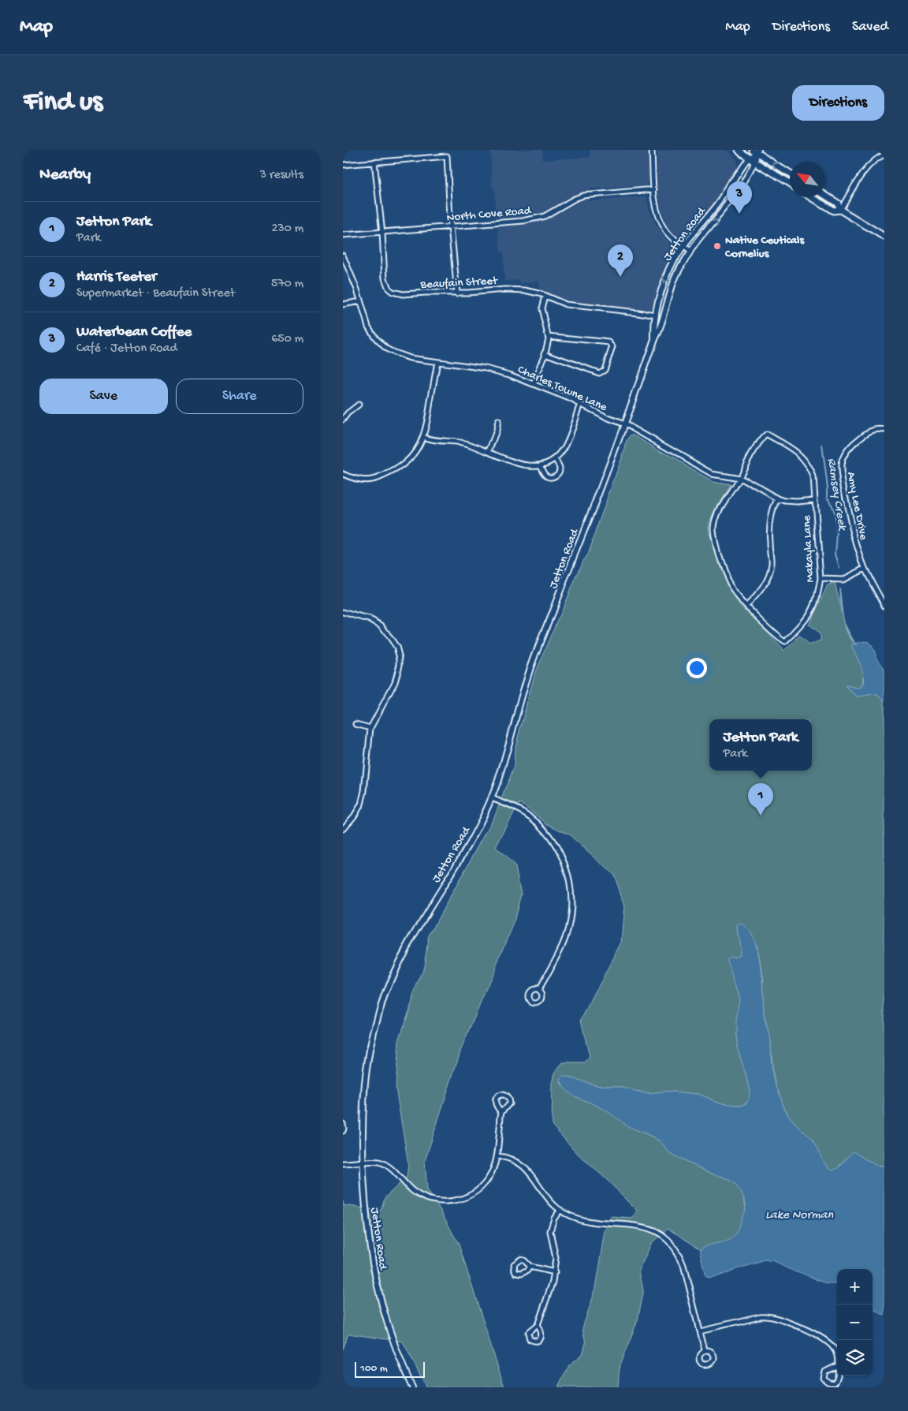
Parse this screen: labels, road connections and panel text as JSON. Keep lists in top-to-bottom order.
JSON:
{
  "streets": {
    "street": [
      "North Cove Road",
      "Jetton Road",
      "Beaufain Street",
      "Charles Towne Lane",
      "Amy Lee Drive",
      "Makayla Lane"
    ]
  },
  "crossings": [
    ["North Cove Road", "Beaufain Street"],
    ["Jetton Road", "Beaufain Street"],
    ["Jetton Road", "Charles Towne Lane"],
    ["Charles Towne Lane", "Makayla Lane"]
  ],
  "water": ["Ramsey Creek", "Lake Norman"],
  "places": ["Native Ceuticals Cornelius"],
  "scale_bar": "100 m",
  "north": "top left",
  "page": {
    "header": "Map",
    "nav": ["Map", "Directions", "Saved"],
    "buttons": [
      "Directions",
      ["Save", "Share"]
    ],
    "title": "Find us",
    "heading": ["Nearby", "3 results"],
    "pins": ["3", "2", "1"],
    "list": [
      {
        "mark": "1",
        "name": "Jetton Park",
        "note": "Park",
        "value": "230 m"
      },
      {
        "mark": "2",
        "name": "Harris Teeter",
        "note": "Supermarket · Beaufain Street",
        "value": "570 m"
      },
      {
        "mark": "3",
        "name": "Waterbean Coffee",
        "note": "Café · Jetton Road",
        "value": "650 m"
      }
    ],
    "popup": ["Jetton Park", "Park"],
    "map_buttons": ["+", "−"],
    "scale": "100 m"
  }
}
